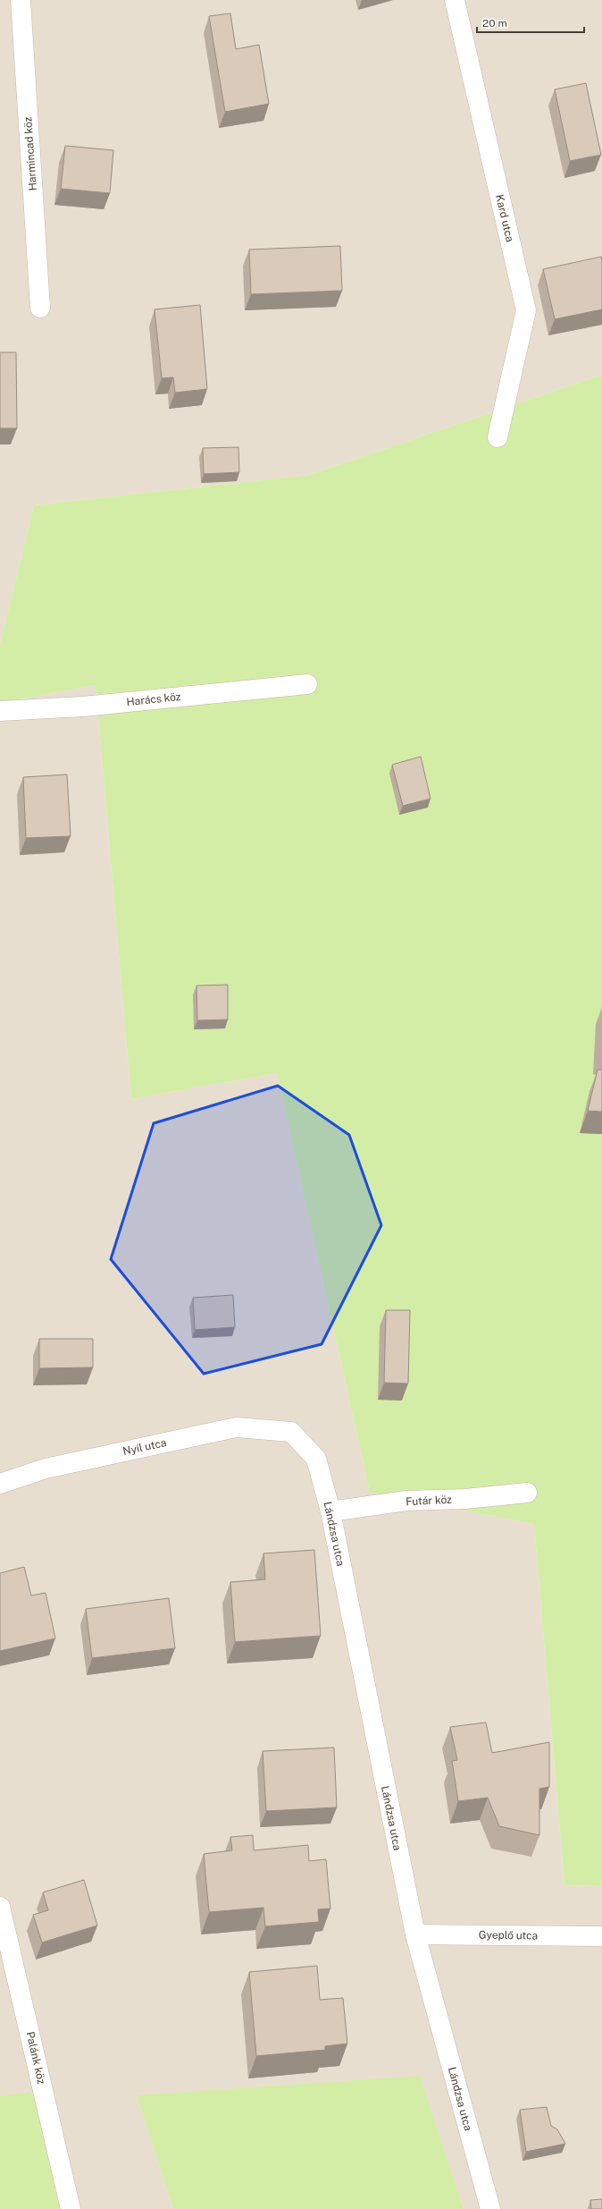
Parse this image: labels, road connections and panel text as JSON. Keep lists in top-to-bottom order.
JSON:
{
  "streets": {
    "street": [
      "Harmincad köz",
      "Kard utca",
      "Harács köz",
      "Nyíl utca",
      "Futár köz",
      "Lándzsa utca",
      "Gyeplő utca",
      "Palánk köz"
    ]
  },
  "crossings": [
    ["Nyíl utca", "Lándzsa utca"],
    ["Futár köz", "Lándzsa utca"],
    ["Lándzsa utca", "Gyeplő utca"]
  ],
  "scale_bar": "20 m"
}
